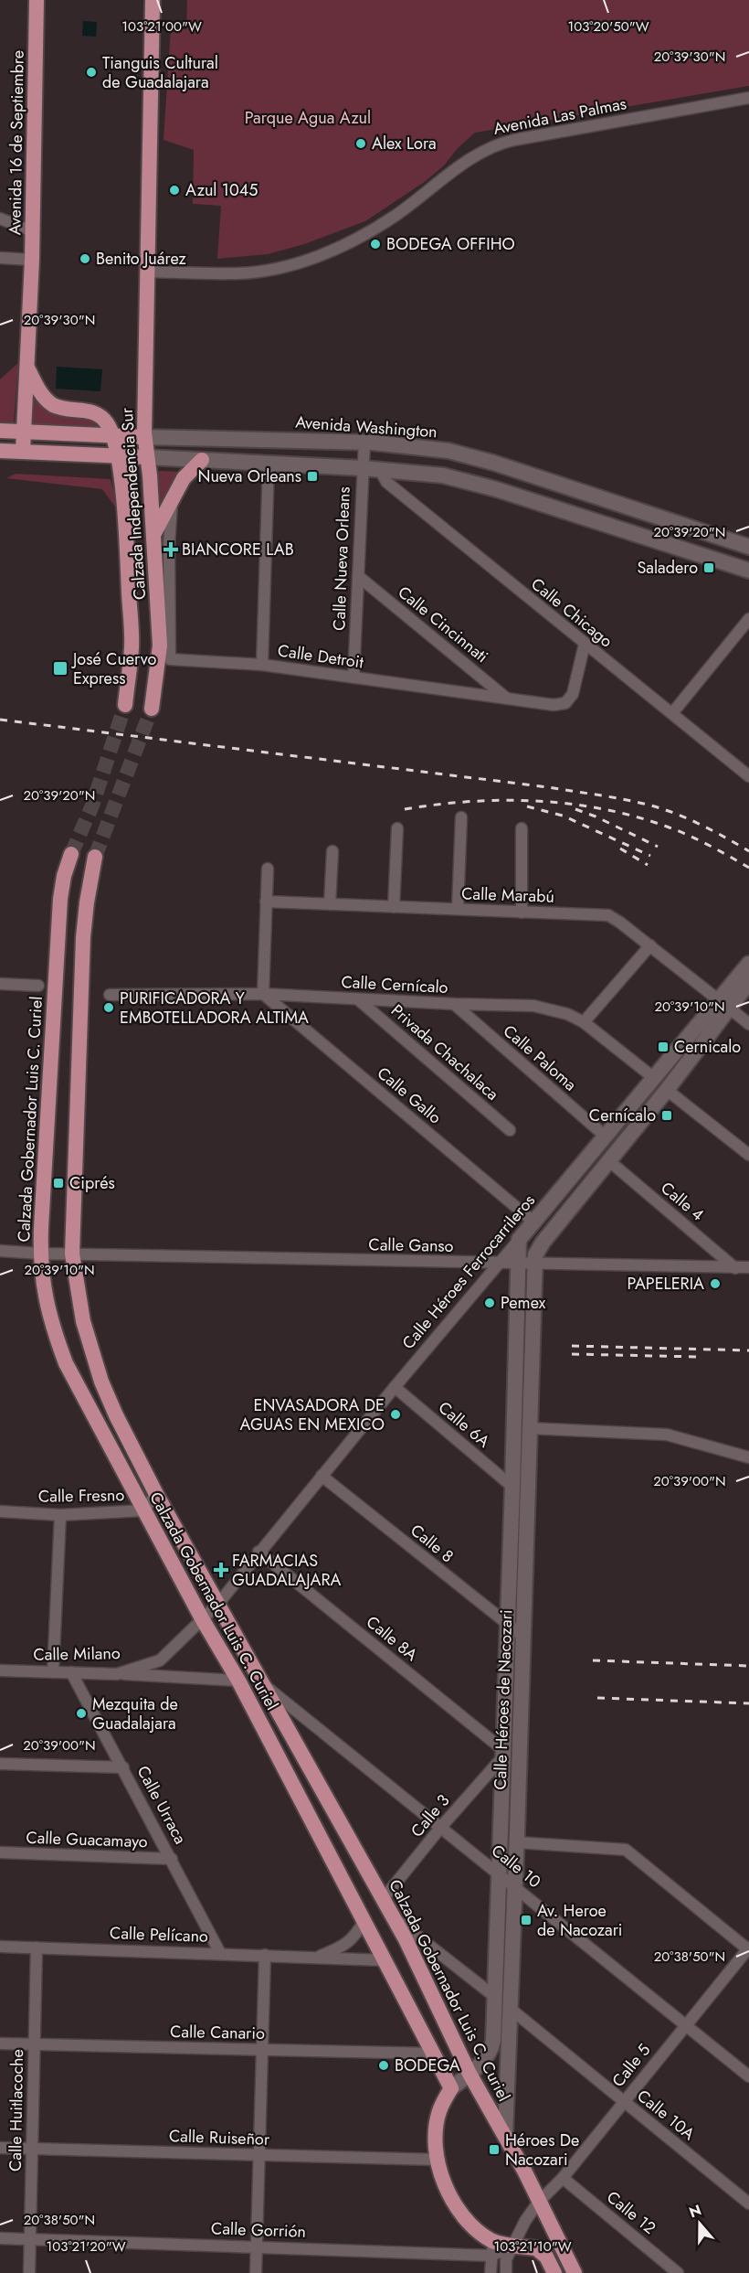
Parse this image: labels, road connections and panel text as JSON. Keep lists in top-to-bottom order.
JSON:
{
  "streets": {
    "main road": [
      "Avenida 16 de Septiembre",
      "Avenida Washington",
      "Calzada Independencia Sur",
      "Calzada Gobernador Luis C. Curiel",
      "Calle Héroes Ferrocarrileros",
      "Calle Héroes de Nacozari"
    ],
    "street": [
      "Avenida Las Palmas",
      "Calle Nueva Orleans",
      "Calle Chicago",
      "Calle Cincinnati",
      "Calle Detroit",
      "Calle Marabú",
      "Calle Cernícalo",
      "Privada Chachalaca",
      "Calle Paloma",
      "Calle Gallo",
      "Calle 4",
      "Calle Ganso",
      "Calle 6A",
      "Calle Fresno",
      "Calle 8",
      "Calle 8A",
      "Calle Milano",
      "Calle Urraca",
      "Calle 3",
      "Calle Guacamayo",
      "Calle 10",
      "Calle Pelícano",
      "Calle Canario",
      "Calle 5",
      "Calle Huitlacoche",
      "Calle 10A",
      "Calle Ruiseñor",
      "Calle 12",
      "Calle Gorrión"
    ]
  },
  "crossings": [
    ["Avenida Las Palmas", "Calzada Independencia Sur"],
    ["Avenida 16 de Septiembre", "Avenida Washington"],
    ["Avenida Washington", "Calzada Independencia Sur"],
    ["Avenida Washington", "Calle Nueva Orleans"],
    ["Calle Nueva Orleans", "Calle Cincinnati"],
    ["Calle Nueva Orleans", "Calle Detroit"],
    ["Calle Chicago", "Calle Detroit"],
    ["Calle Cincinnati", "Calle Detroit"],
    ["Calle Marabú", "Calle Héroes Ferrocarrileros"],
    ["Calle Cernícalo", "Privada Chachalaca"],
    ["Calle Cernícalo", "Calle Paloma"],
    ["Calle Cernícalo", "Calle Gallo"],
    ["Calle Cernícalo", "Calle Héroes Ferrocarrileros"],
    ["Calle Paloma", "Calle Héroes Ferrocarrileros"],
    ["Calle Gallo", "Calle Héroes Ferrocarrileros"],
    ["Calzada Gobernador Luis C. Curiel", "Calle Ganso"],
    ["Calzada Gobernador Luis C. Curiel", "Calle Héroes Ferrocarrileros"],
    ["Calzada Gobernador Luis C. Curiel", "Calle Fresno"],
    ["Calzada Gobernador Luis C. Curiel", "Calle Milano"],
    ["Calzada Gobernador Luis C. Curiel", "Calle Héroes de Nacozari"],
    ["Calzada Gobernador Luis C. Curiel", "Calle 3"],
    ["Calzada Gobernador Luis C. Curiel", "Calle 10"],
    ["Calzada Gobernador Luis C. Curiel", "Calle Pelícano"],
    ["Calzada Gobernador Luis C. Curiel", "Calle Canario"],
    ["Calzada Gobernador Luis C. Curiel", "Calle 5"],
    ["Calle 4", "Calle Ganso"],
    ["Calle 4", "Calle Héroes Ferrocarrileros"],
    ["Calle Ganso", "Calle Héroes Ferrocarrileros"],
    ["Calle Ganso", "Calle Héroes de Nacozari"],
    ["Calle Héroes Ferrocarrileros", "Calle 6A"],
    ["Calle Héroes Ferrocarrileros", "Calle 8"],
    ["Calle Héroes Ferrocarrileros", "Calle 8A"],
    ["Calle Héroes Ferrocarrileros", "Calle Milano"],
    ["Calle Héroes Ferrocarrileros", "Calle Héroes de Nacozari"],
    ["Calle 6A", "Calle Héroes de Nacozari"],
    ["Calle 8", "Calle Héroes de Nacozari"],
    ["Calle 8A", "Calle Héroes de Nacozari"],
    ["Calle 8A", "Calle 3"],
    ["Calle Milano", "Calle Urraca"],
    ["Calle Héroes de Nacozari", "Calle 3"],
    ["Calle Héroes de Nacozari", "Calle 10"],
    ["Calle Héroes de Nacozari", "Calle 10A"],
    ["Calle Urraca", "Calle Guacamayo"],
    ["Calle Urraca", "Calle Pelícano"],
    ["Calle 3", "Calle 10"],
    ["Calle 10", "Calle 5"],
    ["Calle Pelícano", "Calle Huitlacoche"],
    ["Calle Canario", "Calle Huitlacoche"],
    ["Calle 5", "Calle 10A"],
    ["Calle 5", "Calle 12"],
    ["Calle Huitlacoche", "Calle Ruiseñor"],
    ["Calle Huitlacoche", "Calle Gorrión"]
  ],
  "parks": ["Parque Agua Azul"],
  "places": {
    "other": [
      "Tianguis Cultural de Guadalajara",
      "Alex Lora",
      "Azul 1045",
      "BODEGA OFFIHO",
      "Benito Juárez",
      "PURIFICADORA Y EMBOTELLADORA ALTIMA",
      "PAPELERIA",
      "Pemex",
      "ENVASADORA DE AGUAS EN MEXICO",
      "Mezquita de Guadalajara",
      "BODEGA"
    ],
    "transit": [
      "Nueva Orleans",
      "Saladero",
      "José Cuervo Express",
      "Cernicalo",
      "Cernícalo",
      "Ciprés",
      "Av. Heroe de Nacozari",
      "Héroes De Nacozari"
    ],
    "health": ["BIANCORE LAB", "FARMACIAS GUADALAJARA"]
  },
  "north": "top",
  "coordinates": [
    "103°21'00\"W",
    "103°20'50\"W",
    "20°39'30\"N",
    "20°39'20\"N",
    "20°39'10\"N",
    "20°39'00\"N",
    "20°38'50\"N",
    "103°21'20\"W",
    "103°21'10\"W"
  ]
}
